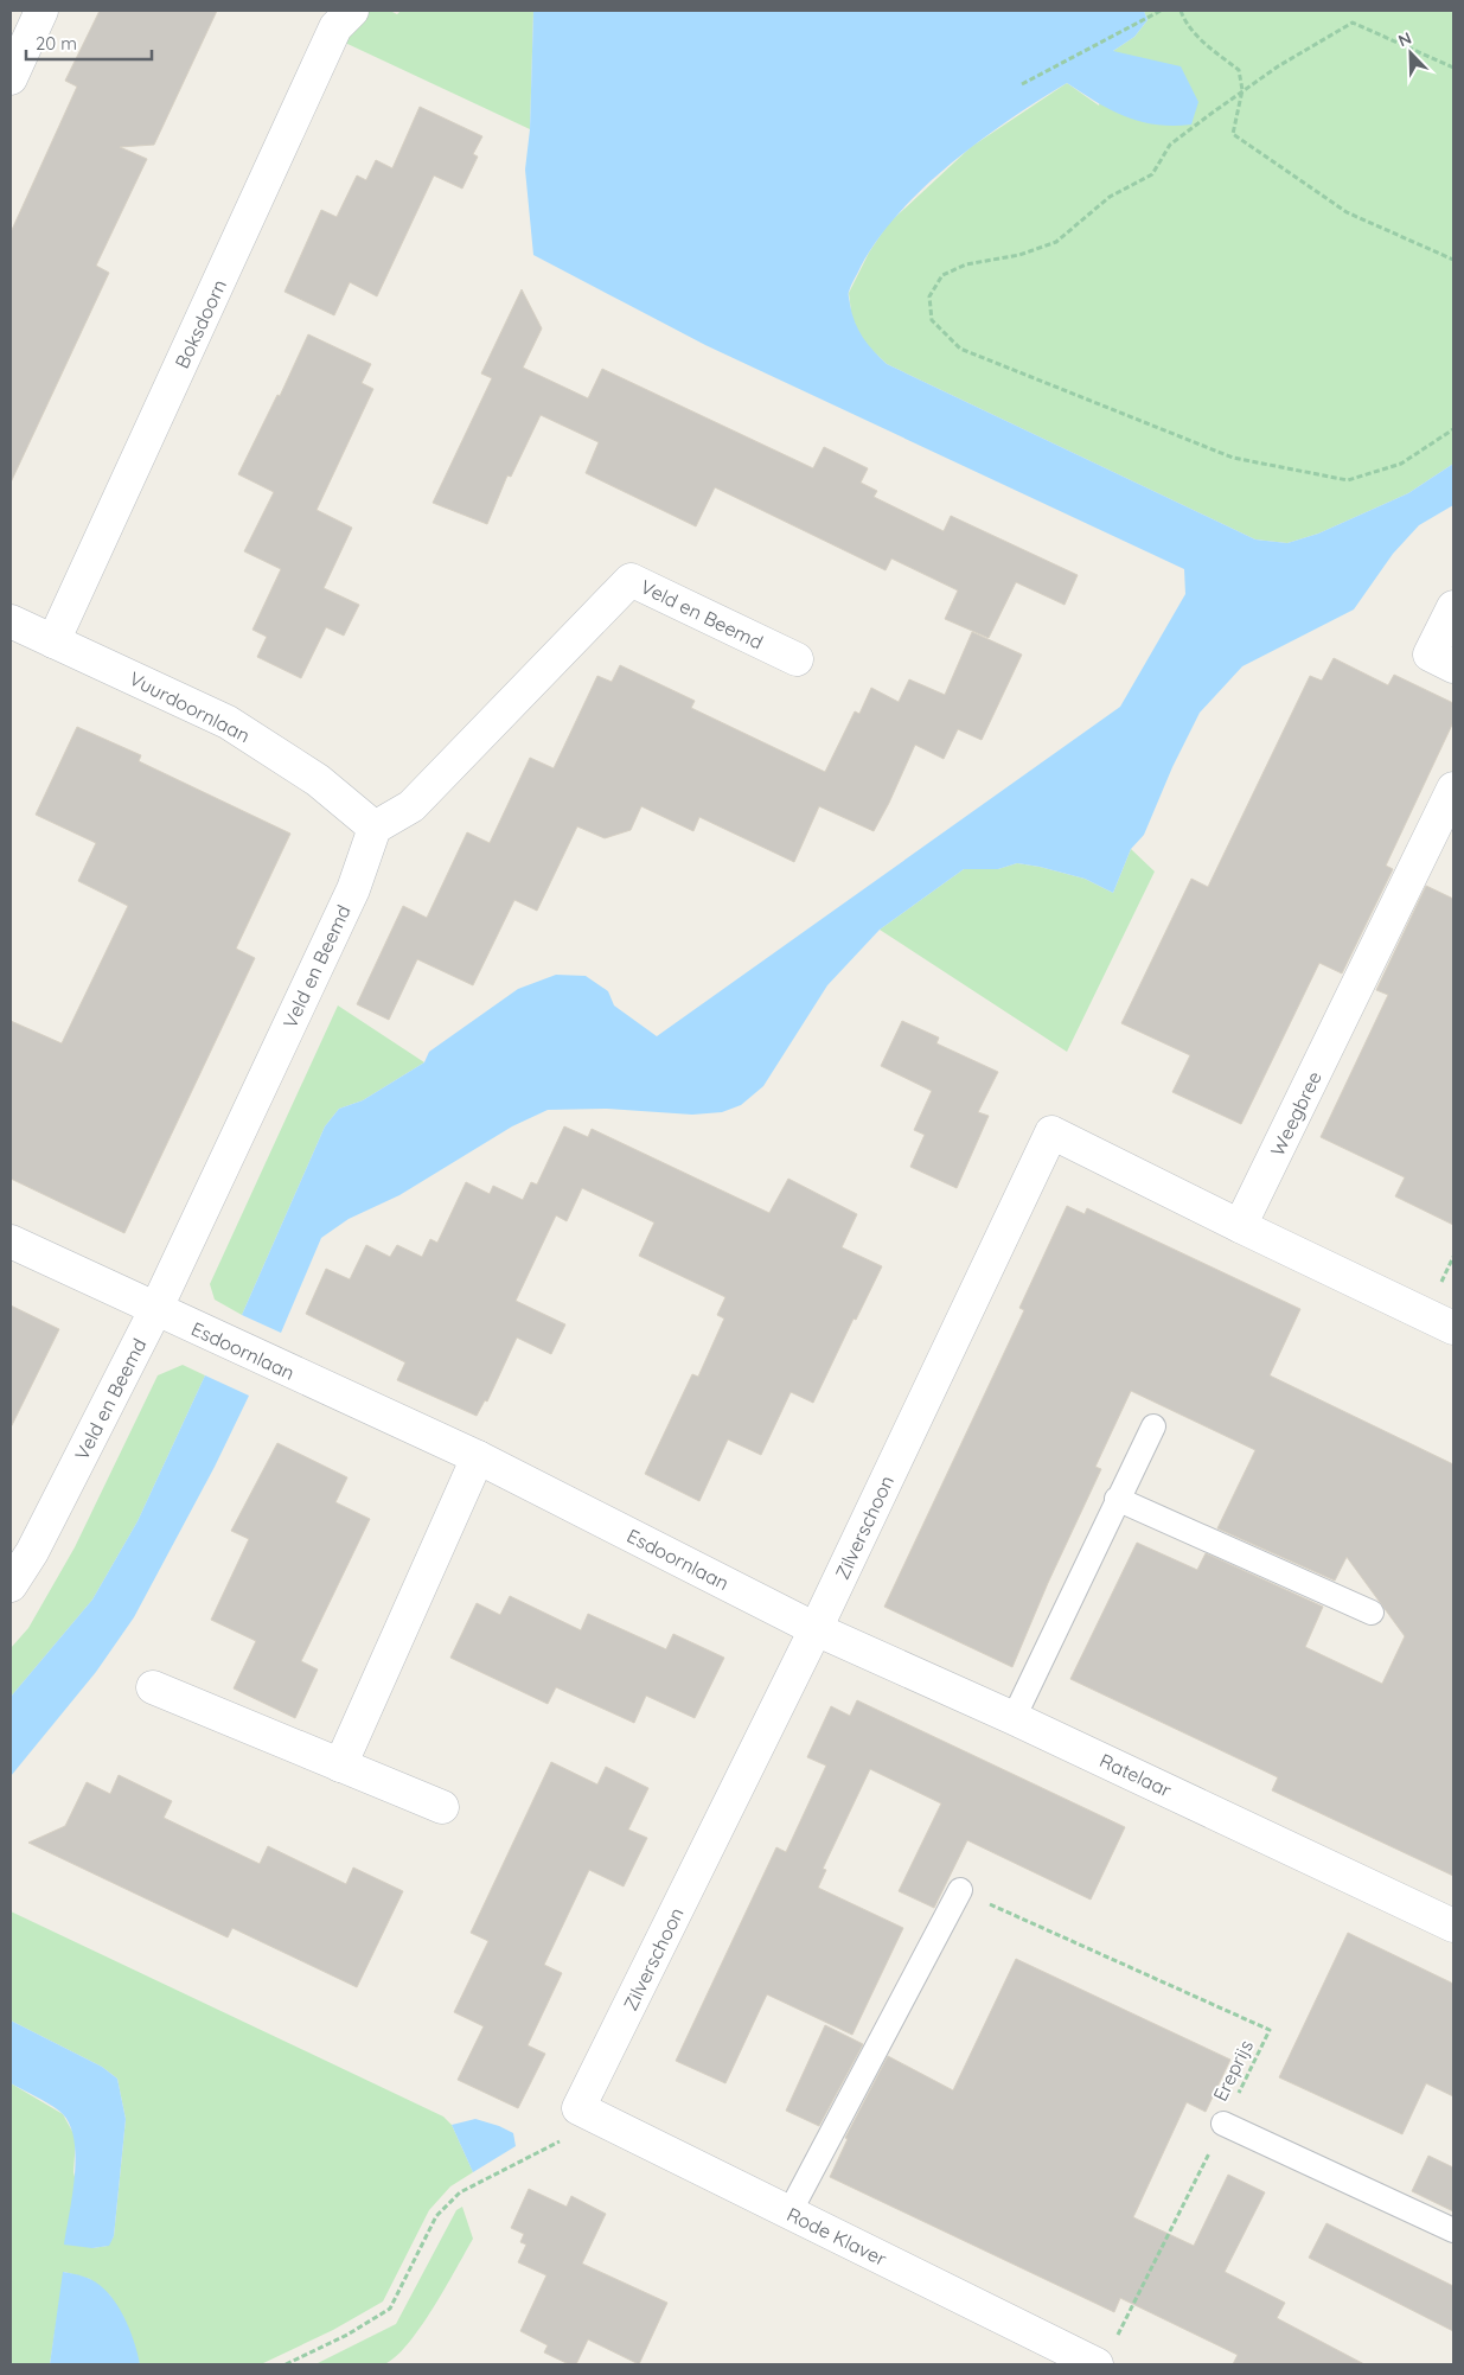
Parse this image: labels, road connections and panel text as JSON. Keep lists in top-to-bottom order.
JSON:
{
  "streets": {
    "street": [
      "Boksdoorn",
      "Veld en Beemd",
      "Vuurdoornlaan",
      "Weegbree",
      "Esdoornlaan",
      "Zilverschoon",
      "Ratelaar",
      "Rode Klaver"
    ],
    "path": ["Ereprijs"]
  },
  "crossings": [
    ["Boksdoorn", "Vuurdoornlaan"],
    ["Veld en Beemd", "Vuurdoornlaan"],
    ["Veld en Beemd", "Esdoornlaan"],
    ["Weegbree", "Zilverschoon"],
    ["Esdoornlaan", "Zilverschoon"],
    ["Esdoornlaan", "Ratelaar"],
    ["Zilverschoon", "Ratelaar"],
    ["Zilverschoon", "Rode Klaver"],
    ["Ereprijs", "Rode Klaver"]
  ],
  "scale_bar": "20 m",
  "north": "top left"
}
